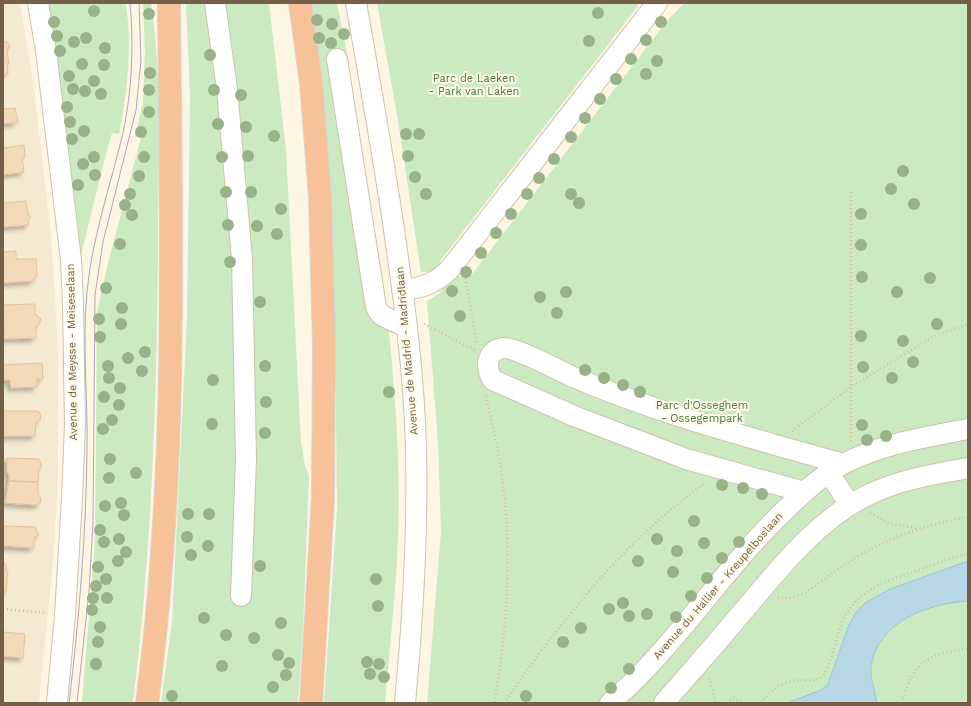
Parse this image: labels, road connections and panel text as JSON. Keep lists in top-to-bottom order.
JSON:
{
  "streets": {
    "street": ["Avenue de Madrid - Madridlaan", "Avenue de Meysse - Meiseselaan", "Avenue du Hallier - Kreupelboslaan"]
  },
  "parks": ["Parc de Laeken - Park van Laken", "Parc d'Osseghem - Ossegempark"]
}
